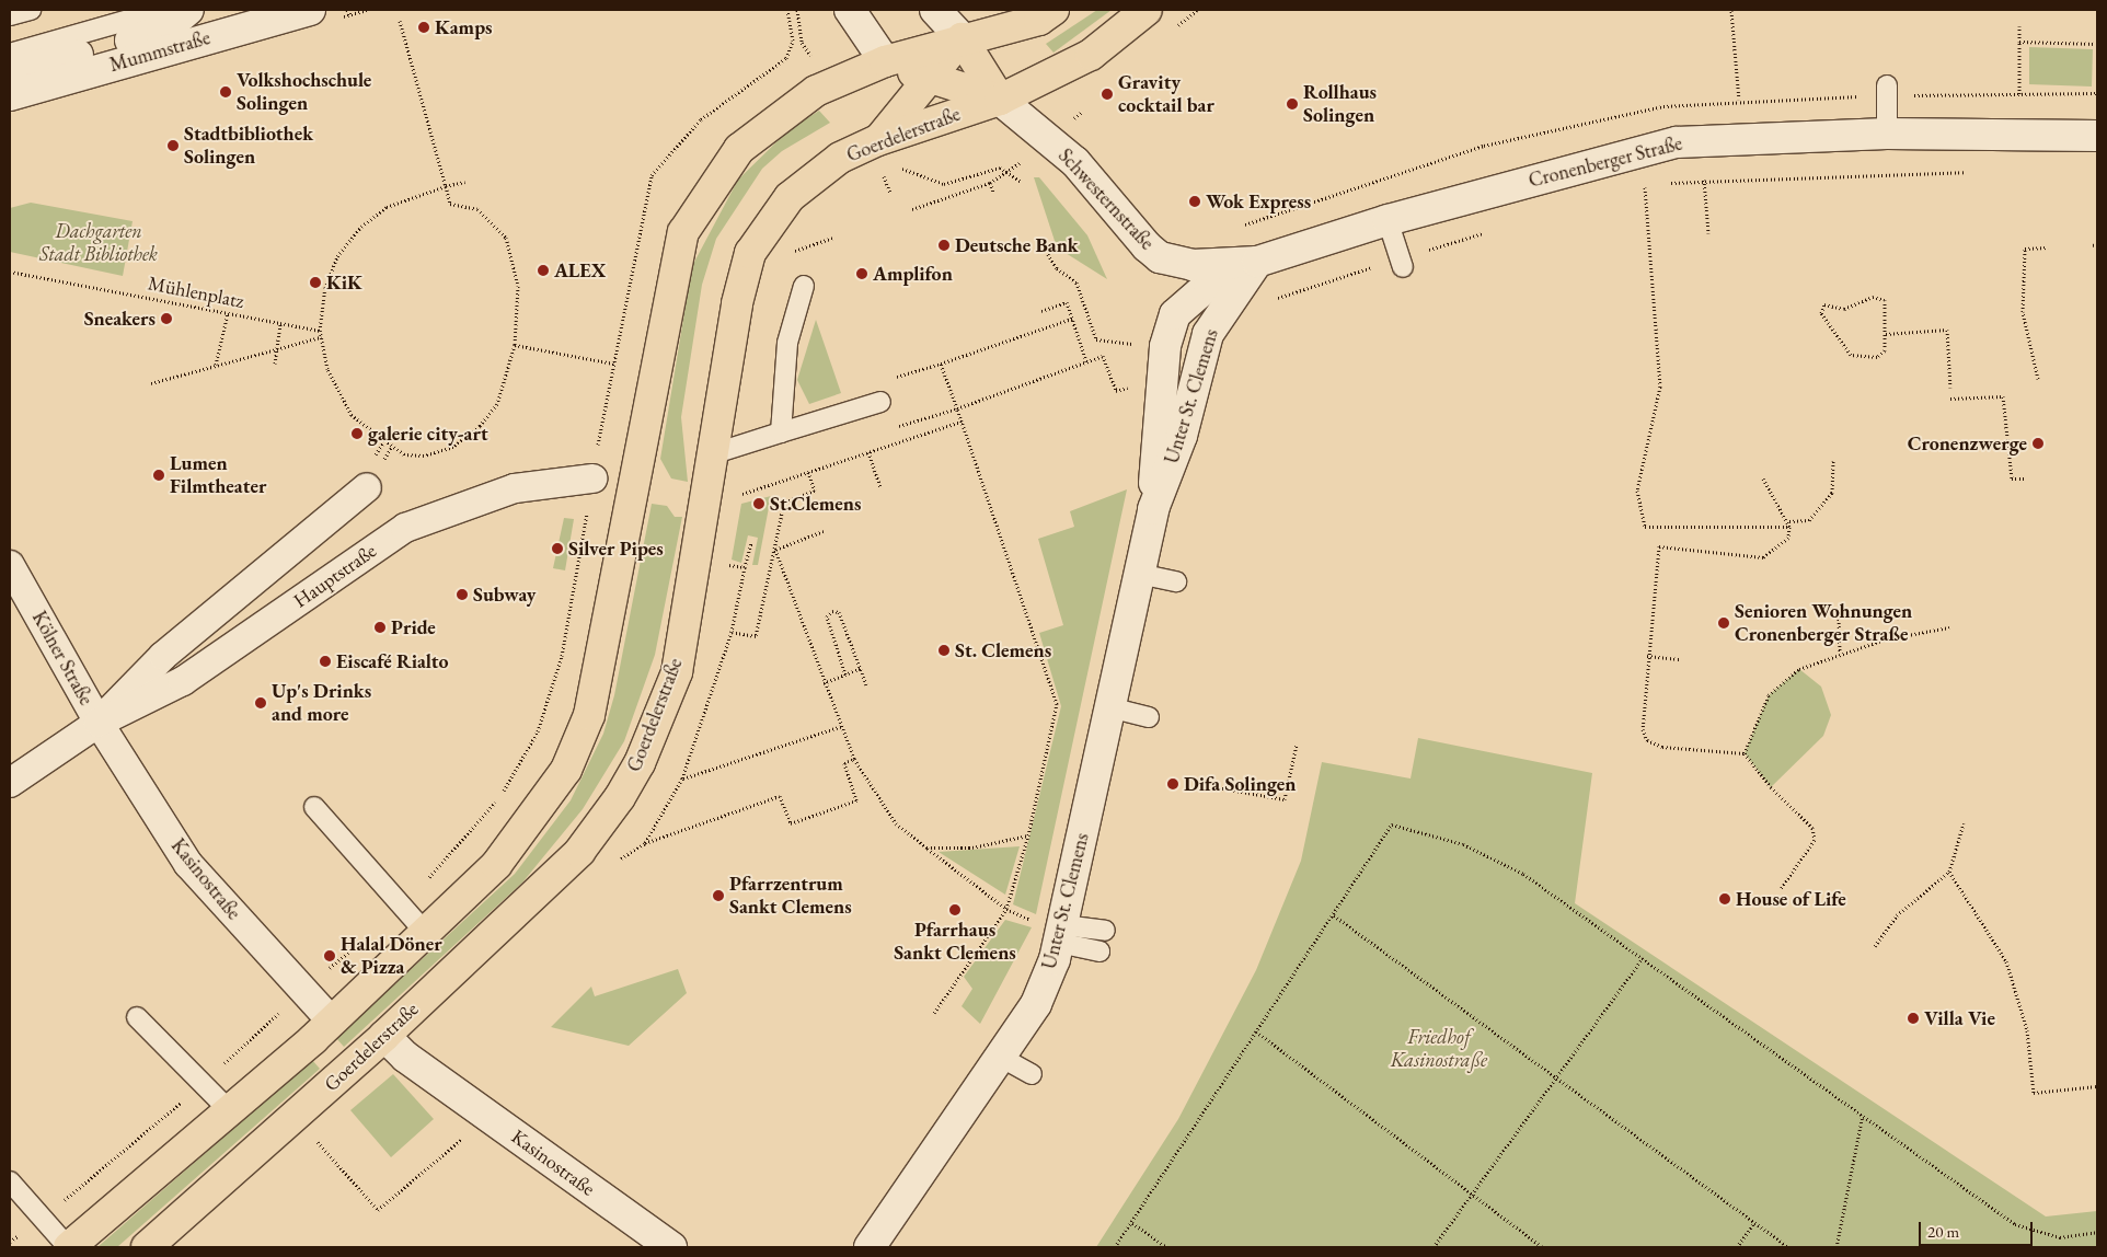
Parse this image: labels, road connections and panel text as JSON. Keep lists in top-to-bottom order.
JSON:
{
  "streets": {
    "main road": ["Goerdelerstraße"],
    "street": [
      "Mummstraße",
      "Cronenberger Straße",
      "Schwesternstraße",
      "Unter St. Clemens",
      "Hauptstraße",
      "Kölner Straße",
      "Kasinostraße"
    ],
    "path": ["Mühlenplatz"]
  },
  "crossings": [
    ["Goerdelerstraße", "Schwesternstraße"],
    ["Goerdelerstraße", "Kasinostraße"],
    ["Cronenberger Straße", "Schwesternstraße"],
    ["Cronenberger Straße", "Unter St. Clemens"],
    ["Schwesternstraße", "Unter St. Clemens"],
    ["Hauptstraße", "Kölner Straße"],
    ["Hauptstraße", "Kasinostraße"],
    ["Kölner Straße", "Kasinostraße"]
  ],
  "parks": ["Dachgarten Stadt Bibliothek", "Friedhof Kasinostraße"],
  "places": [
    "Kamps",
    "Volkshochschule Solingen",
    "Gravity cocktail bar",
    "Rollhaus Solingen",
    "Stadtbibliothek Solingen",
    "Wok Express",
    "Deutsche Bank",
    "ALEX",
    "Amplifon",
    "KiK",
    "Sneakers",
    "galerie city-art",
    "Cronenzwerge",
    "Lumen Filmtheater",
    "St.Clemens",
    "Silver Pipes",
    "Subway",
    "Senioren Wohnungen Cronenberger Straße",
    "Pride",
    "St. Clemens",
    "Eiscafé Rialto",
    "Up's Drinks and more",
    "Difa Solingen",
    "Pfarrzentrum Sankt Clemens",
    "House of Life",
    "Pfarrhaus Sankt Clemens",
    "Halal Döner & Pizza",
    "Villa Vie"
  ],
  "scale_bar": "20 m"
}
